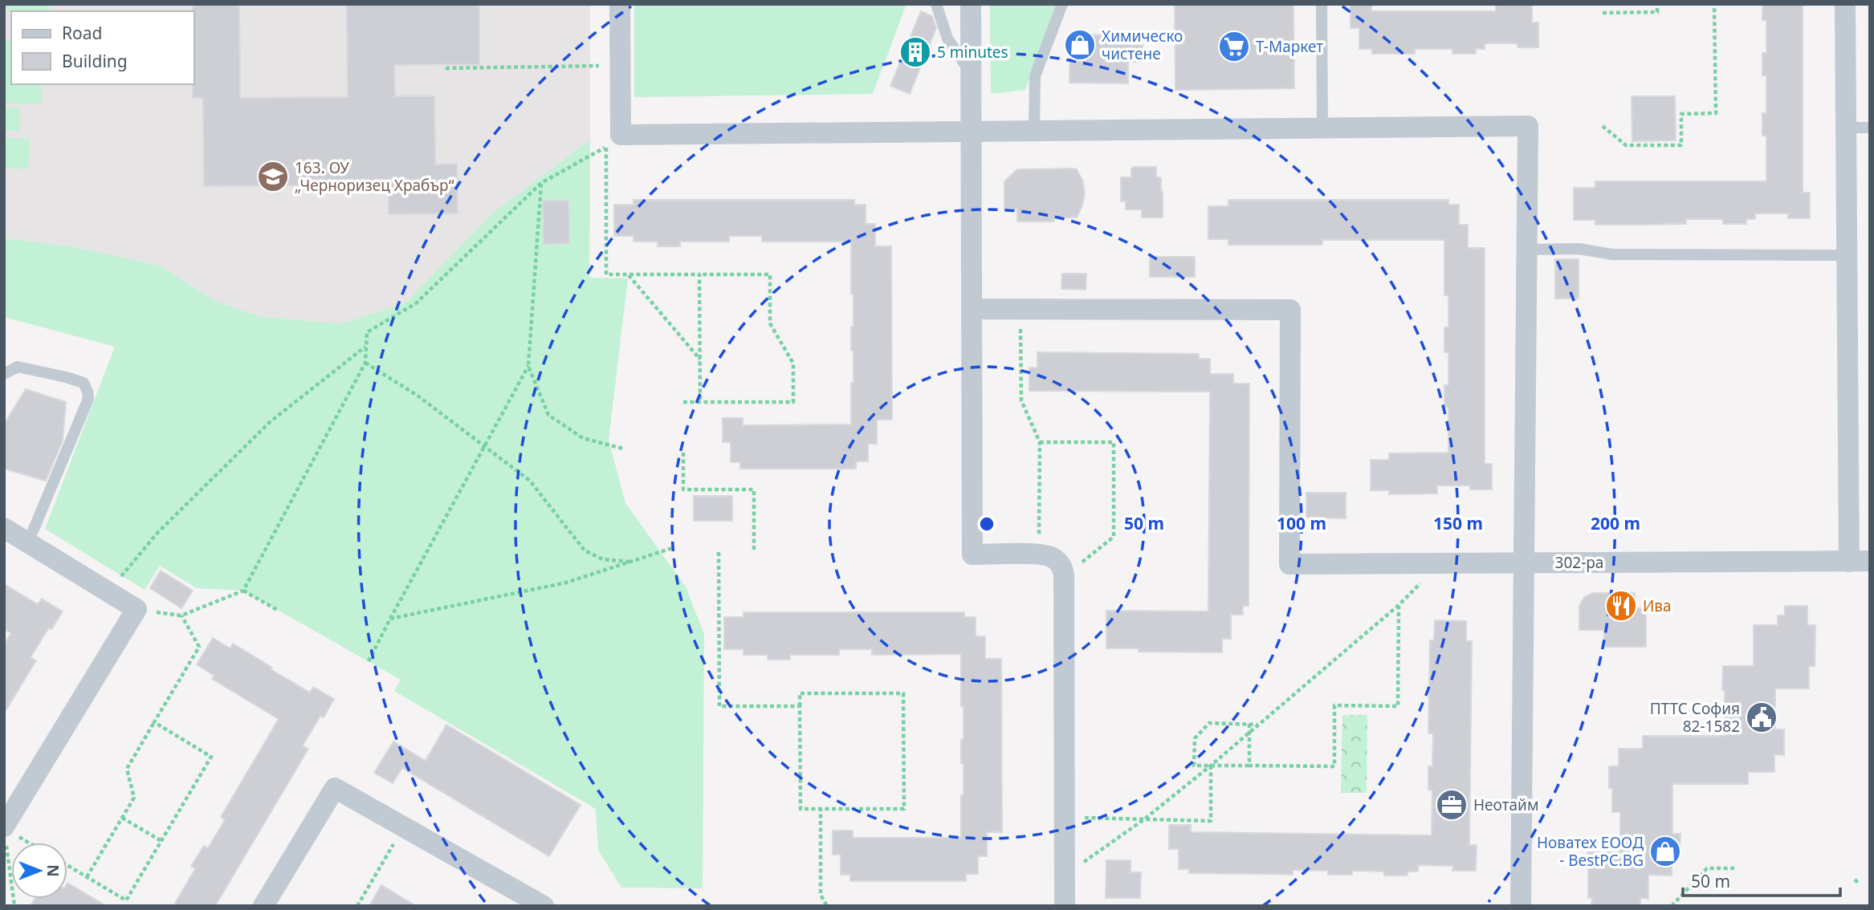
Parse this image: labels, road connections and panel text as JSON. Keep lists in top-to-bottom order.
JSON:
{
  "streets": {
    "street": ["302-ра"]
  },
  "places": {
    "shop": ["Химическо чистене", "Новатех ЕООД - BestPC.BG"],
    "supermarket": ["Т-Маркет"],
    "building": ["5 minutes"],
    "school or university": ["163. ОУ „Черноризец Храбър“"],
    "restaurant": ["Ива"],
    "public building": ["ПТТС София 82-1582"],
    "office": ["Неотайм"]
  },
  "legend": ["Road", "Building"],
  "scale_bar": "50 m",
  "north": "right",
  "rings": [
    "50 m",
    "100 m",
    "150 m",
    "200 m"
  ]
}
